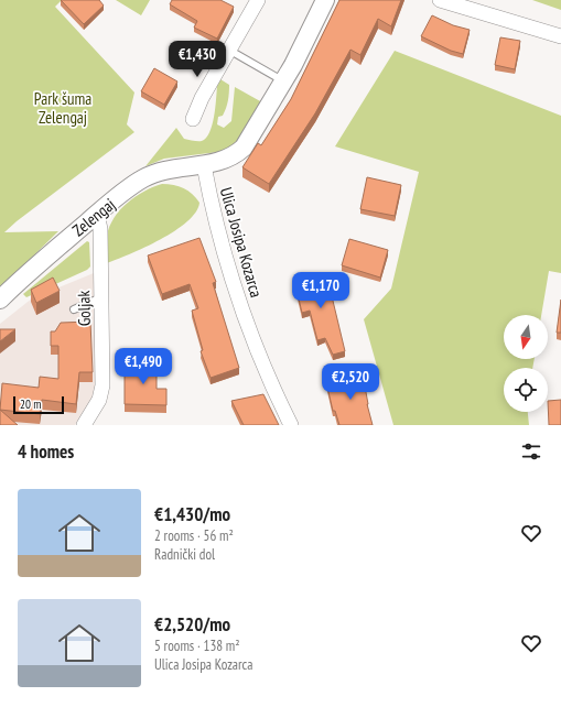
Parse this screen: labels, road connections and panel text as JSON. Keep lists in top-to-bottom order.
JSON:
{
  "streets": {
    "street": ["Zelengaj", "Ulica Josipa Kozarca", "Goljak"]
  },
  "crossings": [
    ["Zelengaj", "Ulica Josipa Kozarca"],
    ["Zelengaj", "Goljak"]
  ],
  "parks": ["Park šuma Zelengaj"],
  "scale_bar": "20 m",
  "north": "bottom",
  "page": {
    "price": [
      "€1,430",
      "€1,170",
      "€1,490",
      "€2,520"
    ],
    "scale": "20 m",
    "heading": "4 homes",
    "list": [
      {
        "name": "€1,430/mo",
        "note": "2 rooms · 56 m² · Radnički dol"
      },
      {
        "name": "€2,520/mo",
        "note": "5 rooms · 138 m² · Ulica Josipa Kozarca"
      }
    ]
  }
}
